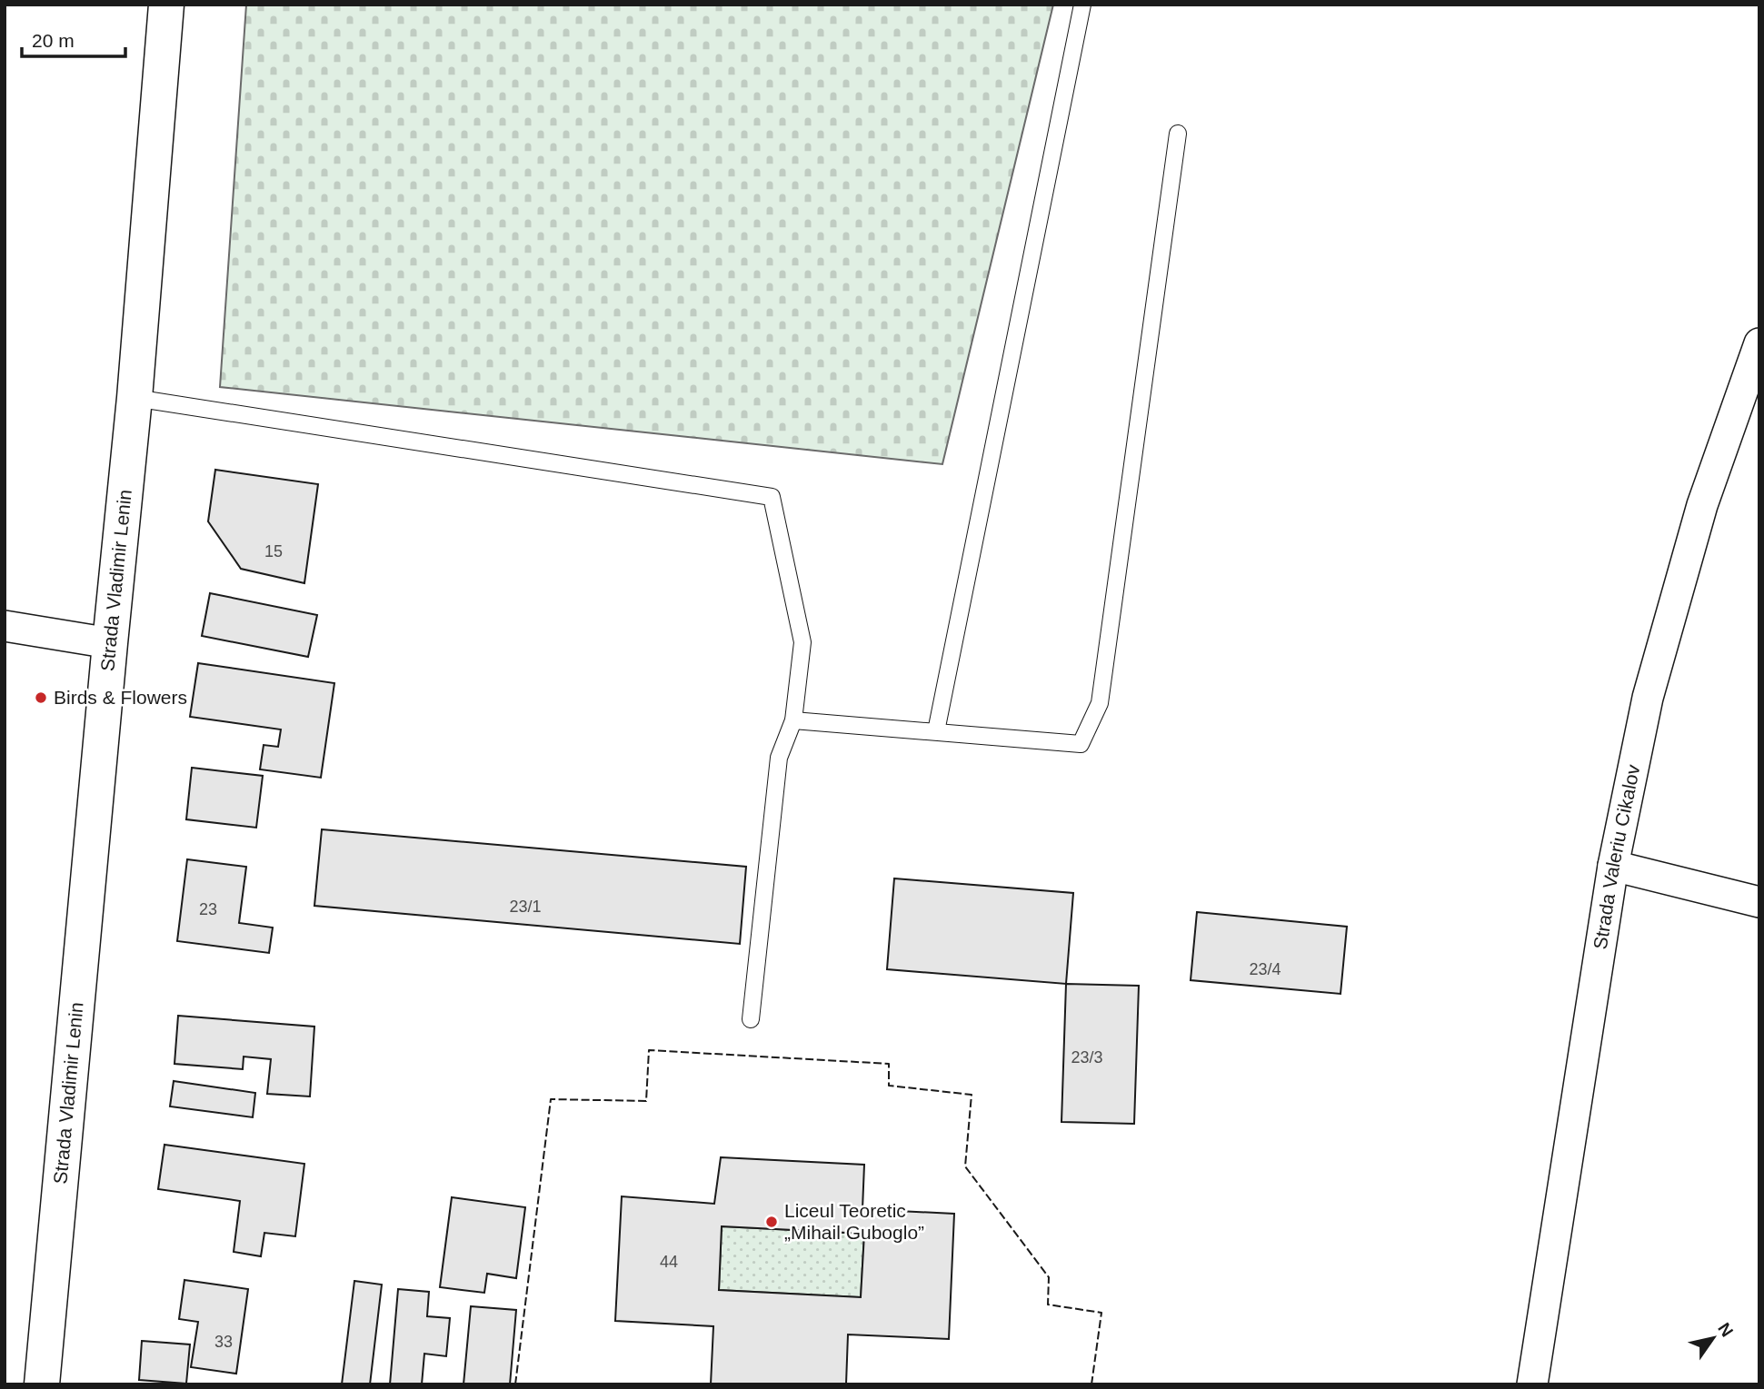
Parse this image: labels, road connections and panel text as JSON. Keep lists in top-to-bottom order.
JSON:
{
  "streets": {
    "main road": ["Strada Vladimir Lenin"],
    "street": ["Strada Valeriu Cikalov"]
  },
  "places": ["Birds & Flowers", "Liceul Teoretic „Mihail Guboglo”"],
  "house_numbers": [
    "15",
    "23/1",
    "23",
    "23/4",
    "23/3",
    "44",
    "33"
  ],
  "scale_bar": "20 m",
  "north": "top right"
}
